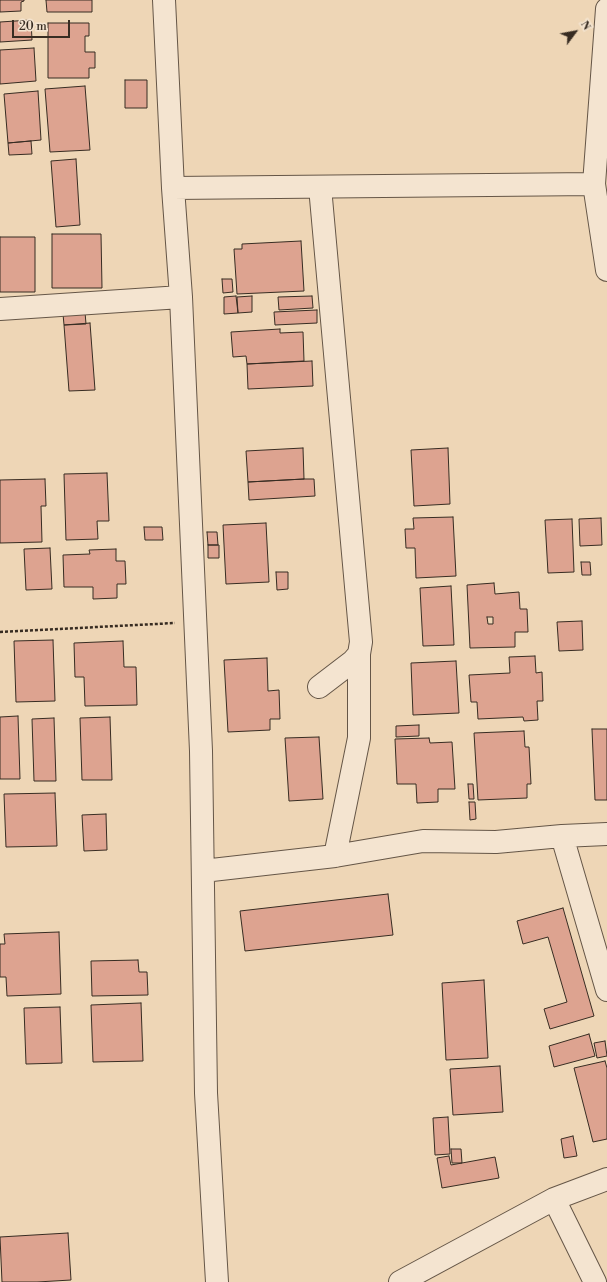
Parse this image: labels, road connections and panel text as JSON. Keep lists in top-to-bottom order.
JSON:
{
  "scale_bar": "20 m",
  "north": "top right"
}
